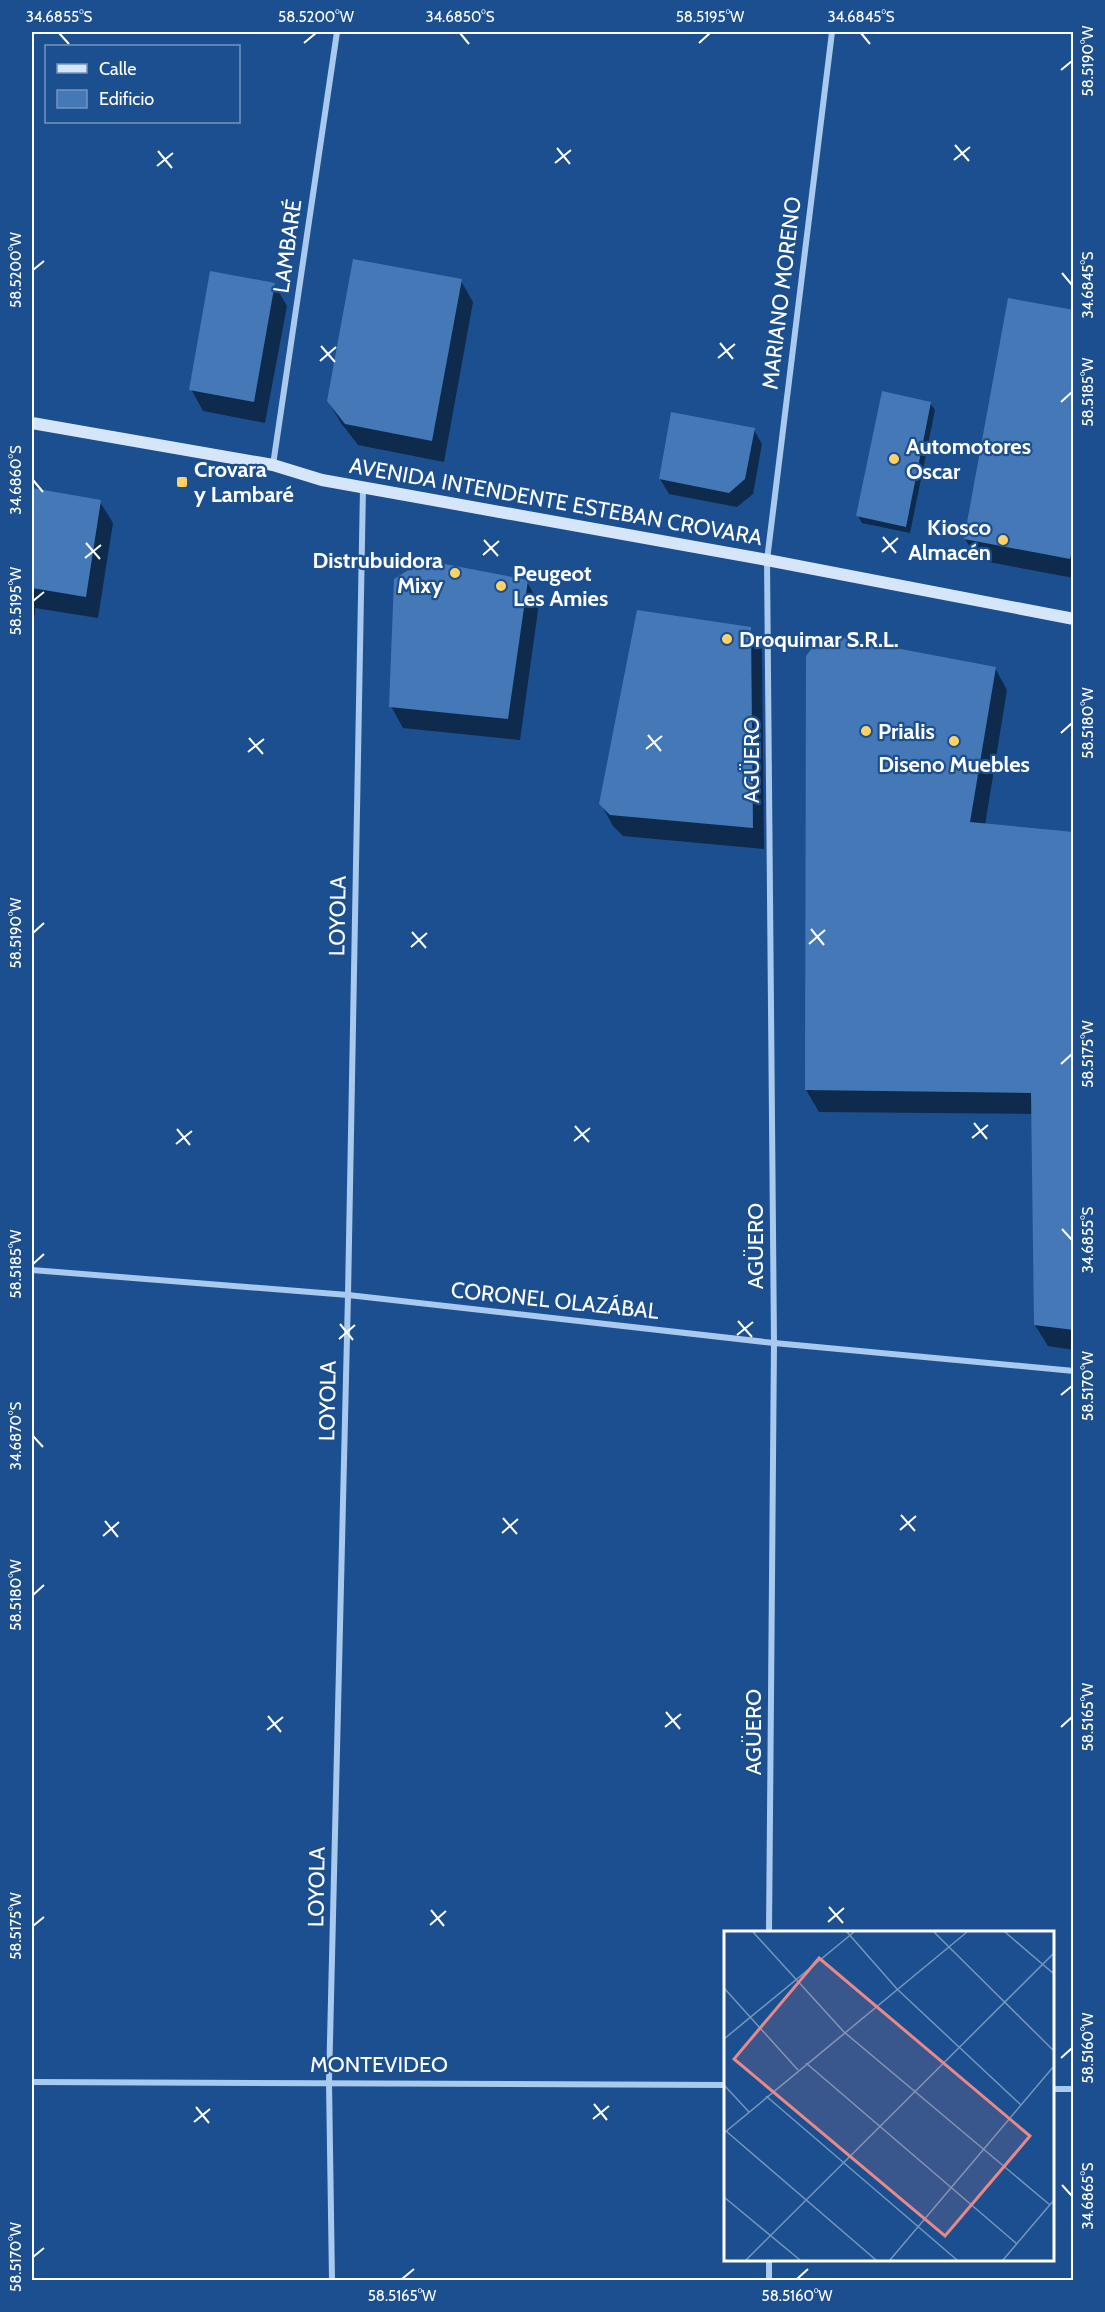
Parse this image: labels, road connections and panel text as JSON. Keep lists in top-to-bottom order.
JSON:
{
  "streets": {
    "main road": ["AVENIDA INTENDENTE ESTEBAN CROVARA"],
    "street": [
      "LAMBARÉ",
      "MARIANO MORENO",
      "AGÜERO",
      "LOYOLA",
      "CORONEL OLAZÁBAL",
      "MONTEVIDEO"
    ]
  },
  "crossings": [
    ["LAMBARÉ", "AVENIDA INTENDENTE ESTEBAN CROVARA"],
    ["MARIANO MORENO", "AVENIDA INTENDENTE ESTEBAN CROVARA"],
    ["MARIANO MORENO", "AGÜERO"],
    ["AVENIDA INTENDENTE ESTEBAN CROVARA", "AGÜERO"],
    ["AVENIDA INTENDENTE ESTEBAN CROVARA", "LOYOLA"],
    ["AGÜERO", "CORONEL OLAZÁBAL"],
    ["LOYOLA", "CORONEL OLAZÁBAL"],
    ["LOYOLA", "MONTEVIDEO"]
  ],
  "places": {
    "other": [
      "Automotores Oscar",
      "Kiosco Almacén",
      "Distrubuidora Mixy",
      "Peugeot Les Amies",
      "Droquimar S.R.L.",
      "Prialis",
      "Diseno Muebles"
    ],
    "transit": ["Crovara y Lambaré"]
  },
  "legend": ["Calle", "Edificio"],
  "coordinates": [
    "34.6855°S",
    "58.5200°W",
    "34.6850°S",
    "58.5195°W",
    "34.6845°S",
    "58.5190°W",
    "58.5185°W",
    "34.6860°S",
    "58.5180°W",
    "58.5175°W",
    "58.5170°W",
    "34.6870°S",
    "58.5165°W",
    "58.5160°W",
    "34.6865°S"
  ]
}
